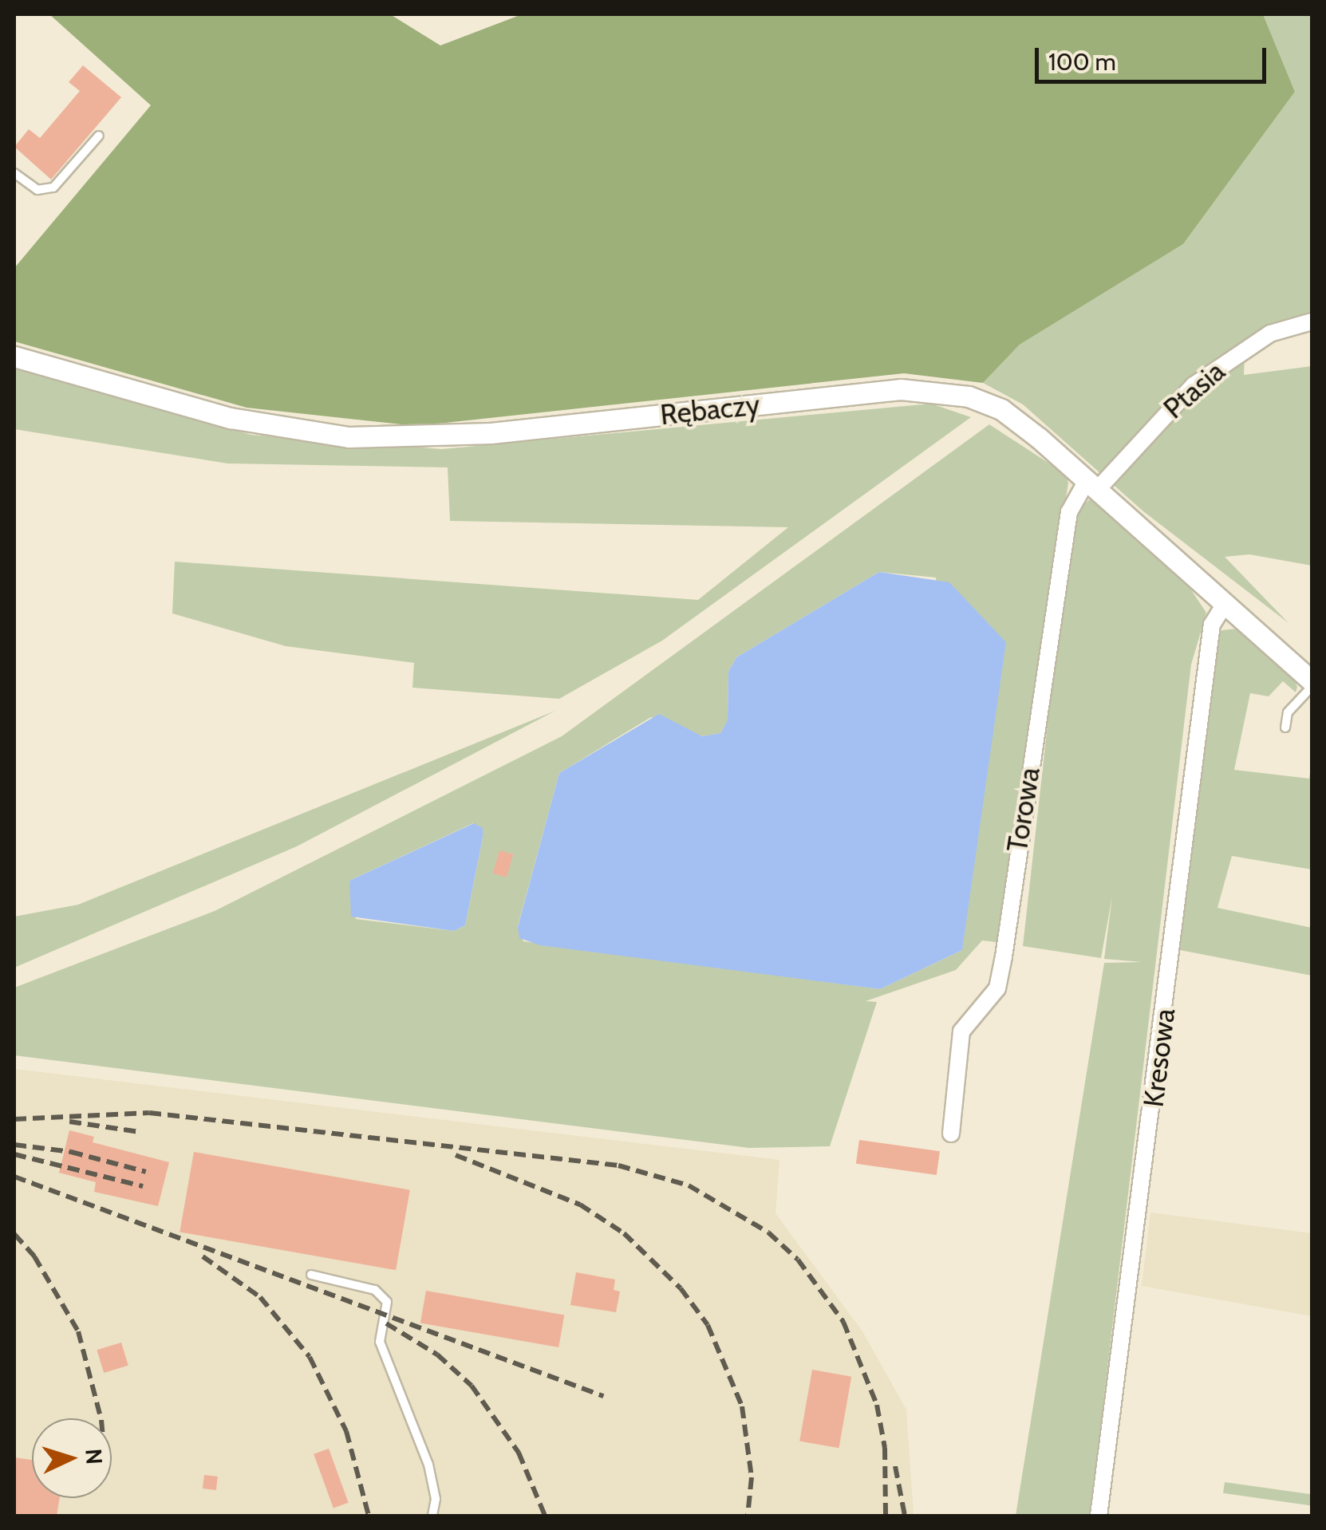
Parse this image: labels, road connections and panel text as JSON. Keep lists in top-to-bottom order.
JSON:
{
  "streets": {
    "street": [
      "Ptasia",
      "Rębaczy",
      "Torowa",
      "Kresowa"
    ]
  },
  "crossings": [
    ["Ptasia", "Rębaczy"],
    ["Ptasia", "Torowa"],
    ["Rębaczy", "Torowa"],
    ["Rębaczy", "Kresowa"]
  ],
  "scale_bar": "100 m",
  "north": "right"
}
